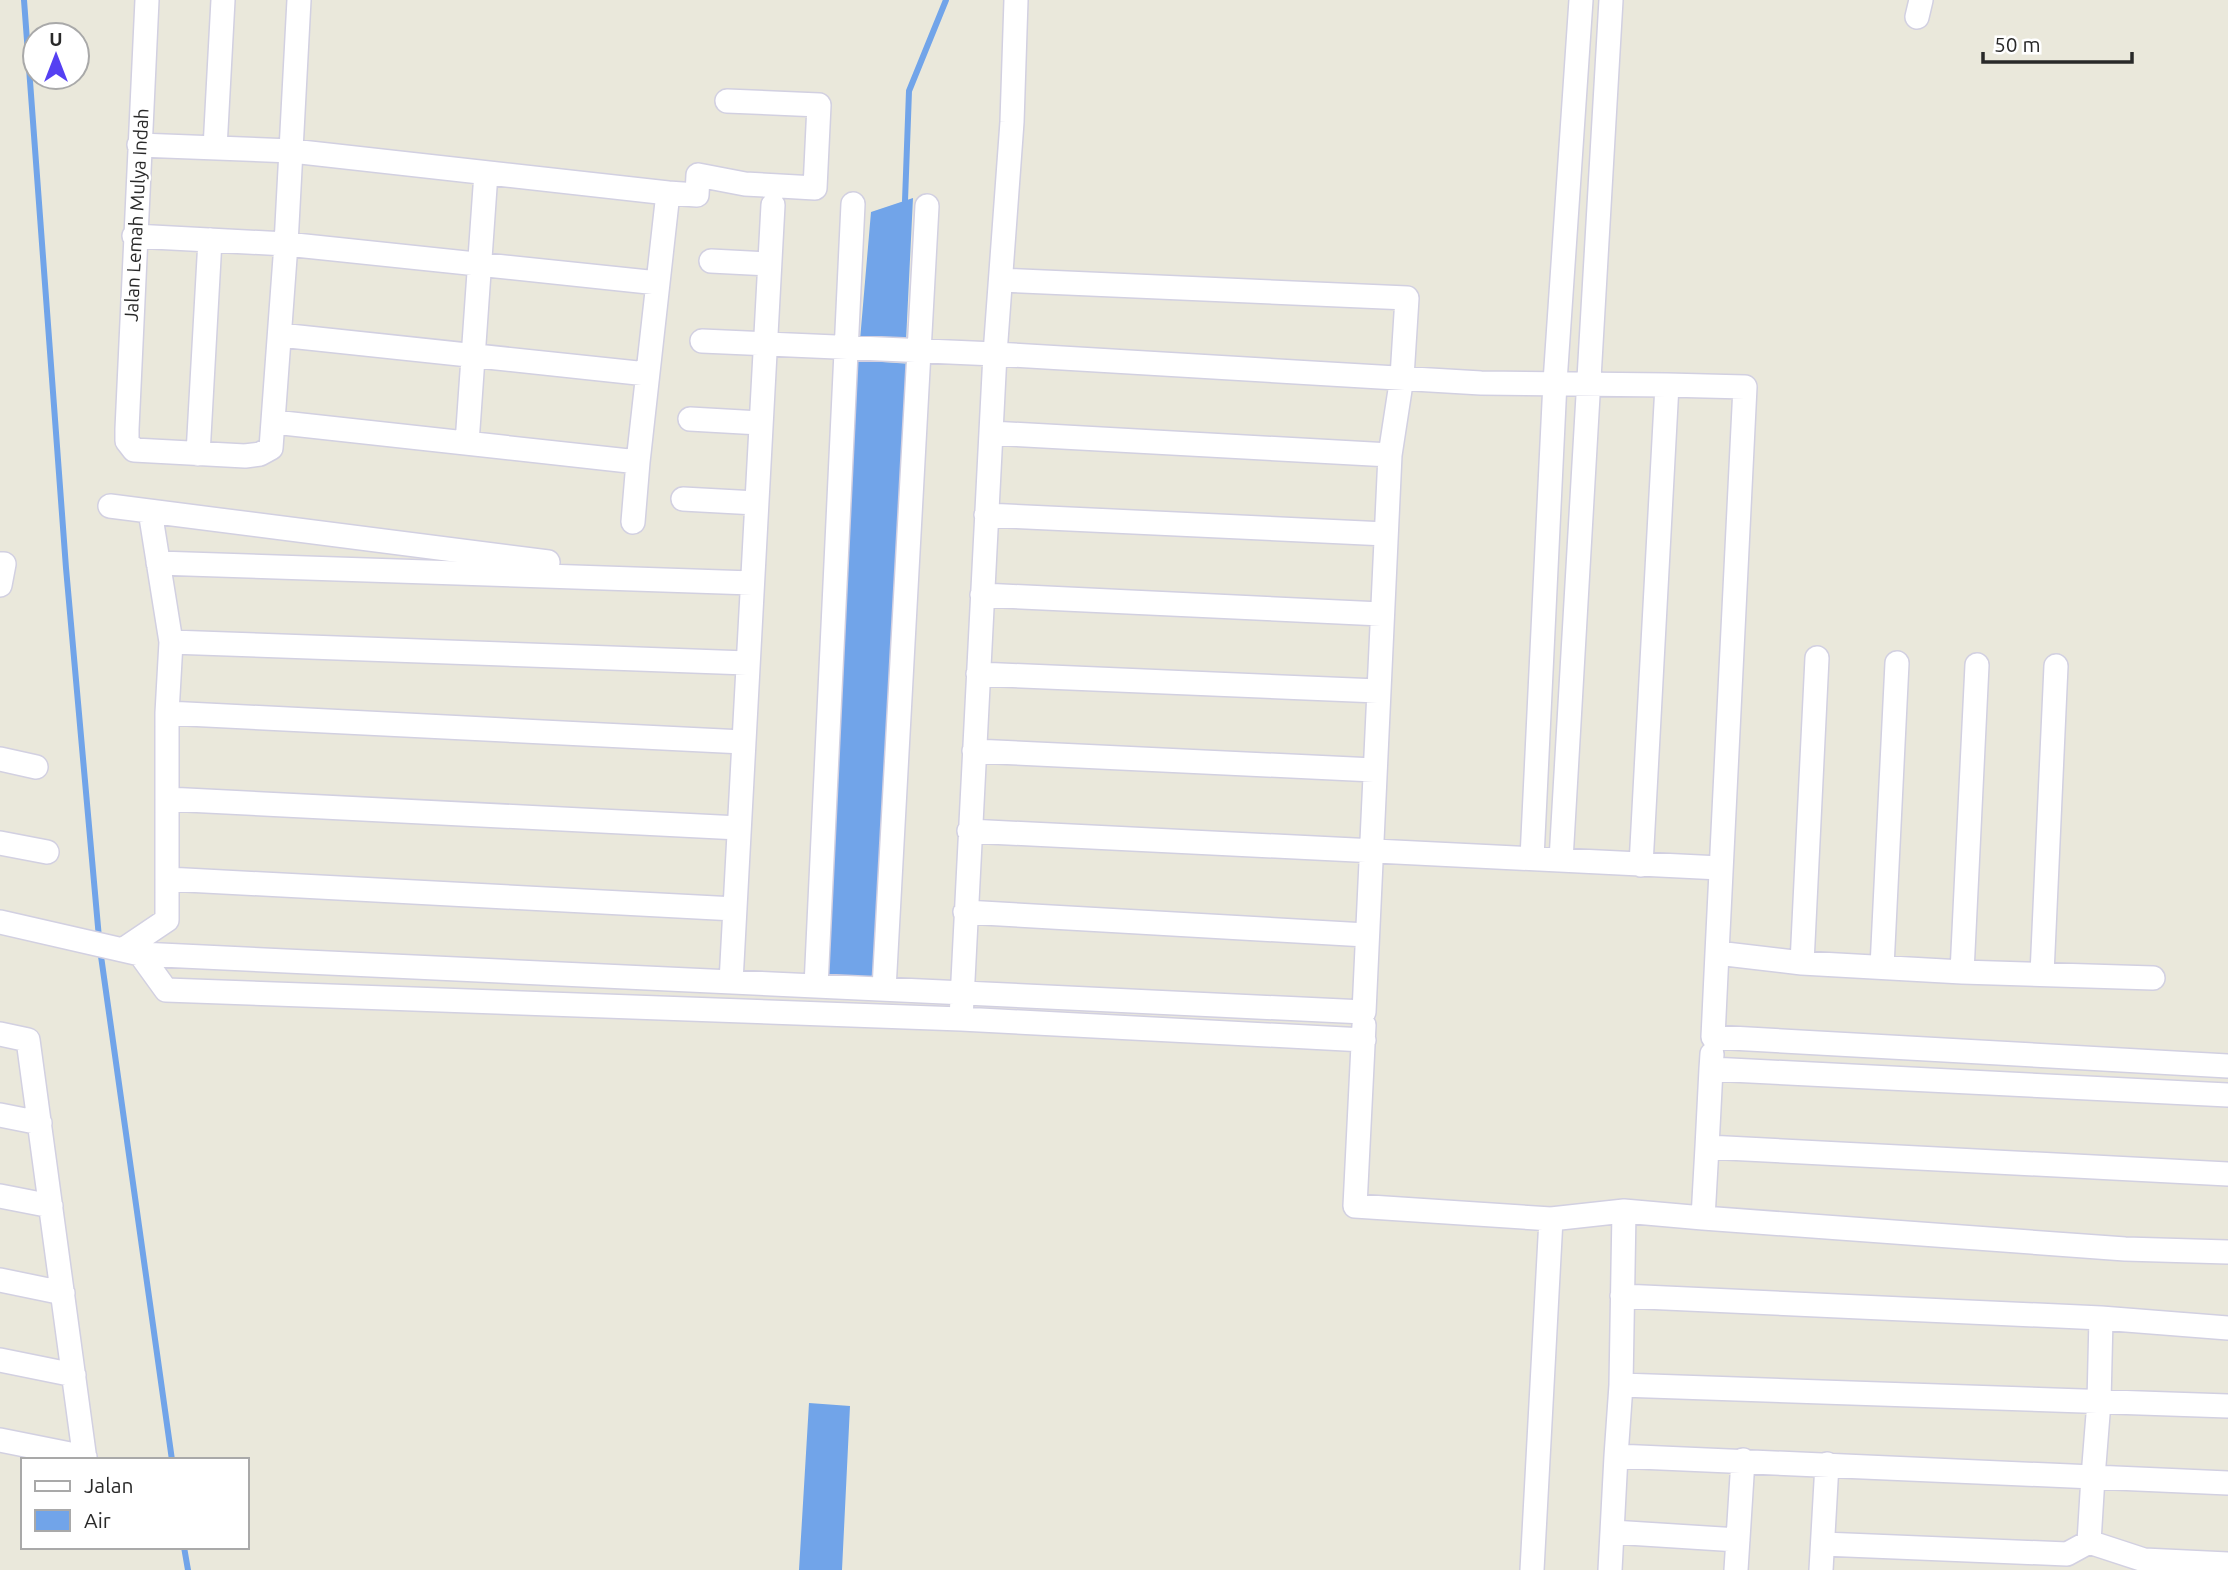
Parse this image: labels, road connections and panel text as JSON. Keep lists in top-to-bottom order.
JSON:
{
  "streets": {
    "street": ["Jalan Lemah Mulya Indah"]
  },
  "legend": ["Jalan", "Air"],
  "scale_bar": "50 m",
  "north": "top"
}
